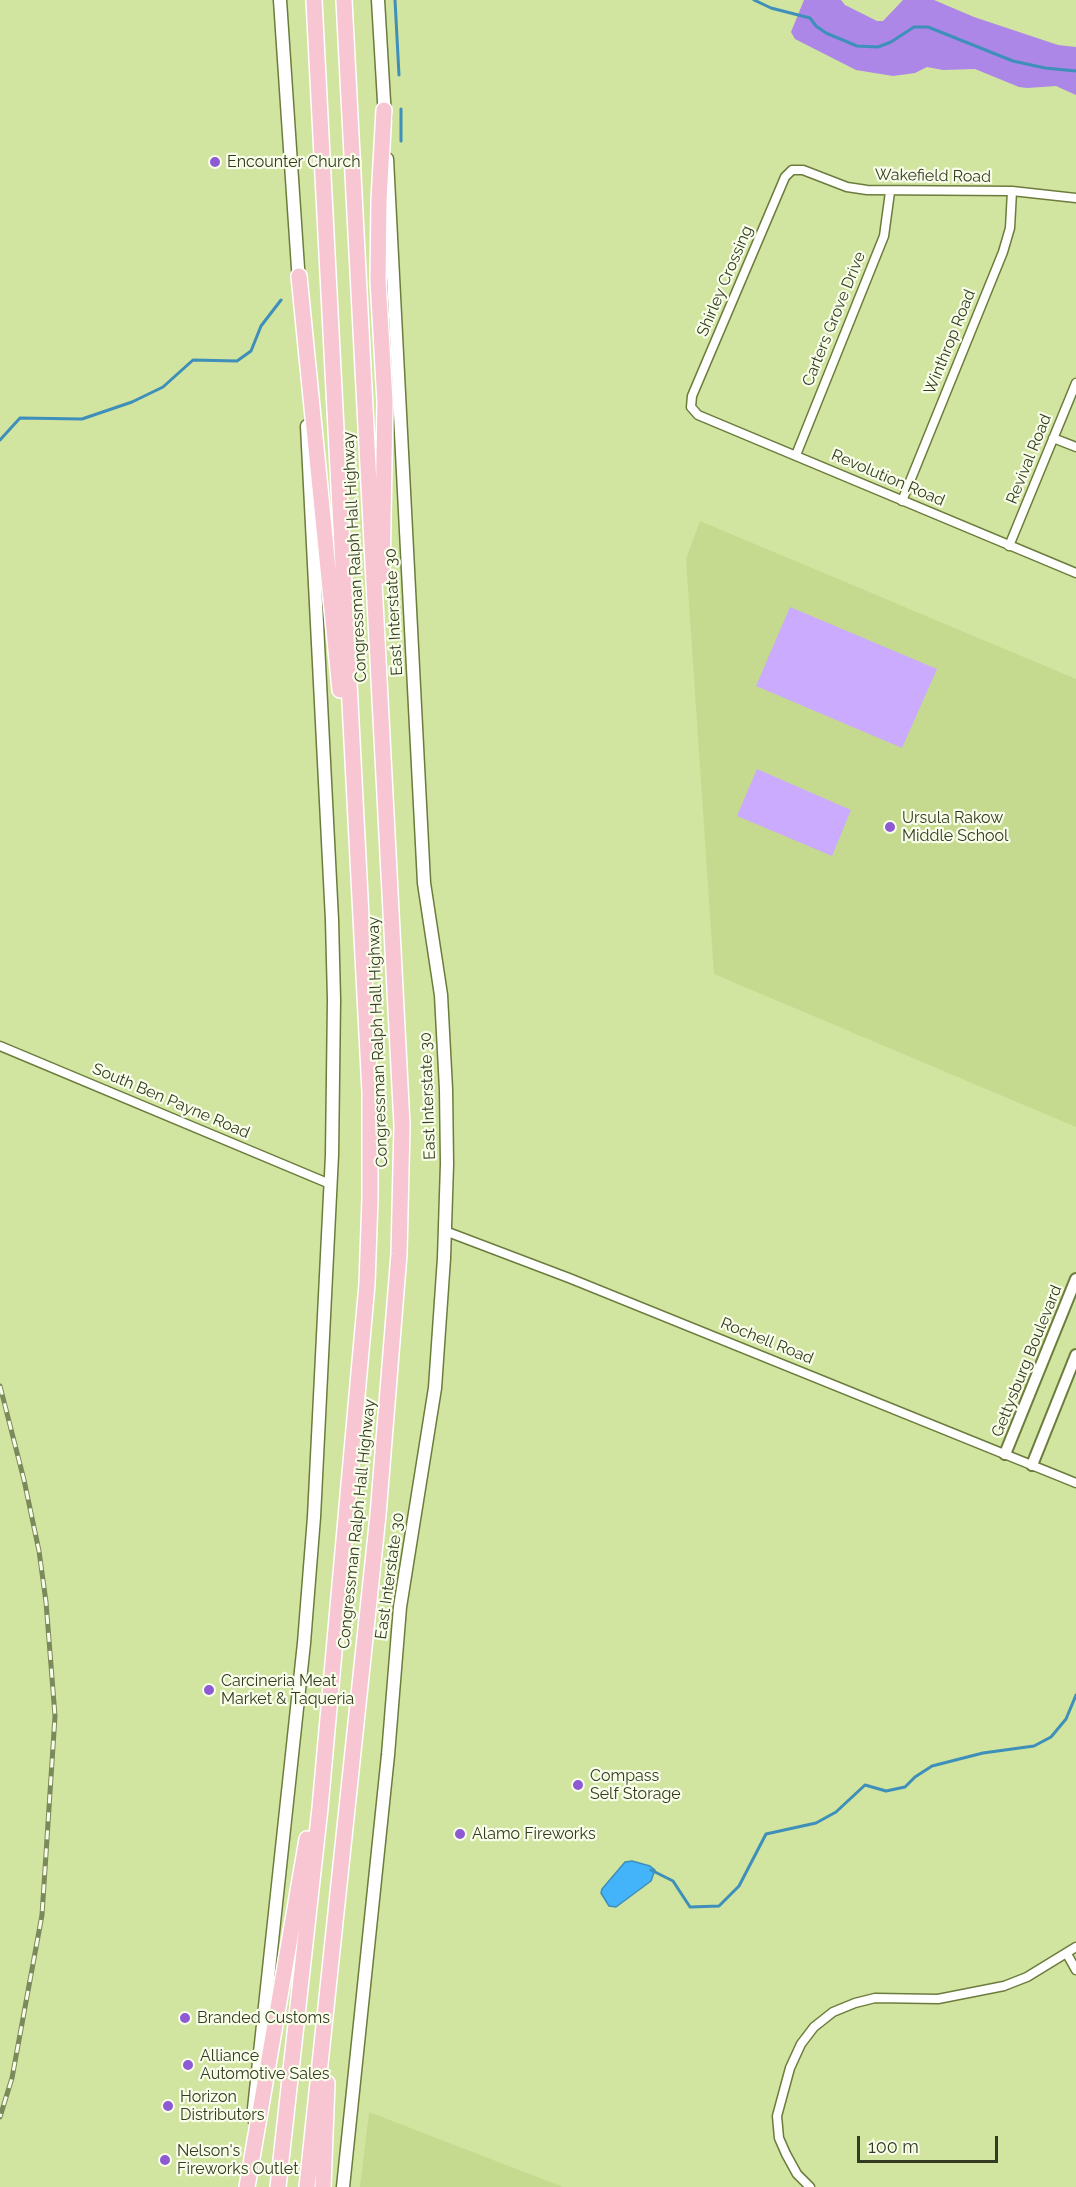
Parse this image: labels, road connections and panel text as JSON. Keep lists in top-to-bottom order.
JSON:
{
  "streets": {
    "highway": ["Congressman Ralph Hall Highway"],
    "main road": ["East Interstate 30"],
    "street": [
      "Wakefield Road",
      "Shirley Crossing",
      "Carters Grove Drive",
      "Winthrop Road",
      "Revival Road",
      "Revolution Road",
      "South Ben Payne Road",
      "Rochell Road",
      "Gettysburg Boulevard"
    ]
  },
  "crossings": [
    ["Wakefield Road", "Shirley Crossing"],
    ["Wakefield Road", "Carters Grove Drive"],
    ["Wakefield Road", "Winthrop Road"],
    ["Shirley Crossing", "Revolution Road"],
    ["Carters Grove Drive", "Revolution Road"],
    ["Winthrop Road", "Revolution Road"],
    ["Revival Road", "Revolution Road"],
    ["East Interstate 30", "Rochell Road"],
    ["Rochell Road", "Gettysburg Boulevard"]
  ],
  "places": [
    "Encounter Church",
    "Ursula Rakow Middle School",
    "Carcineria Meat Market & Taqueria",
    "Compass Self Storage",
    "Alamo Fireworks",
    "Branded Customs",
    "Alliance Automotive Sales",
    "Horizon Distributors",
    "Nelson's Fireworks Outlet"
  ],
  "scale_bar": "100 m"
}
